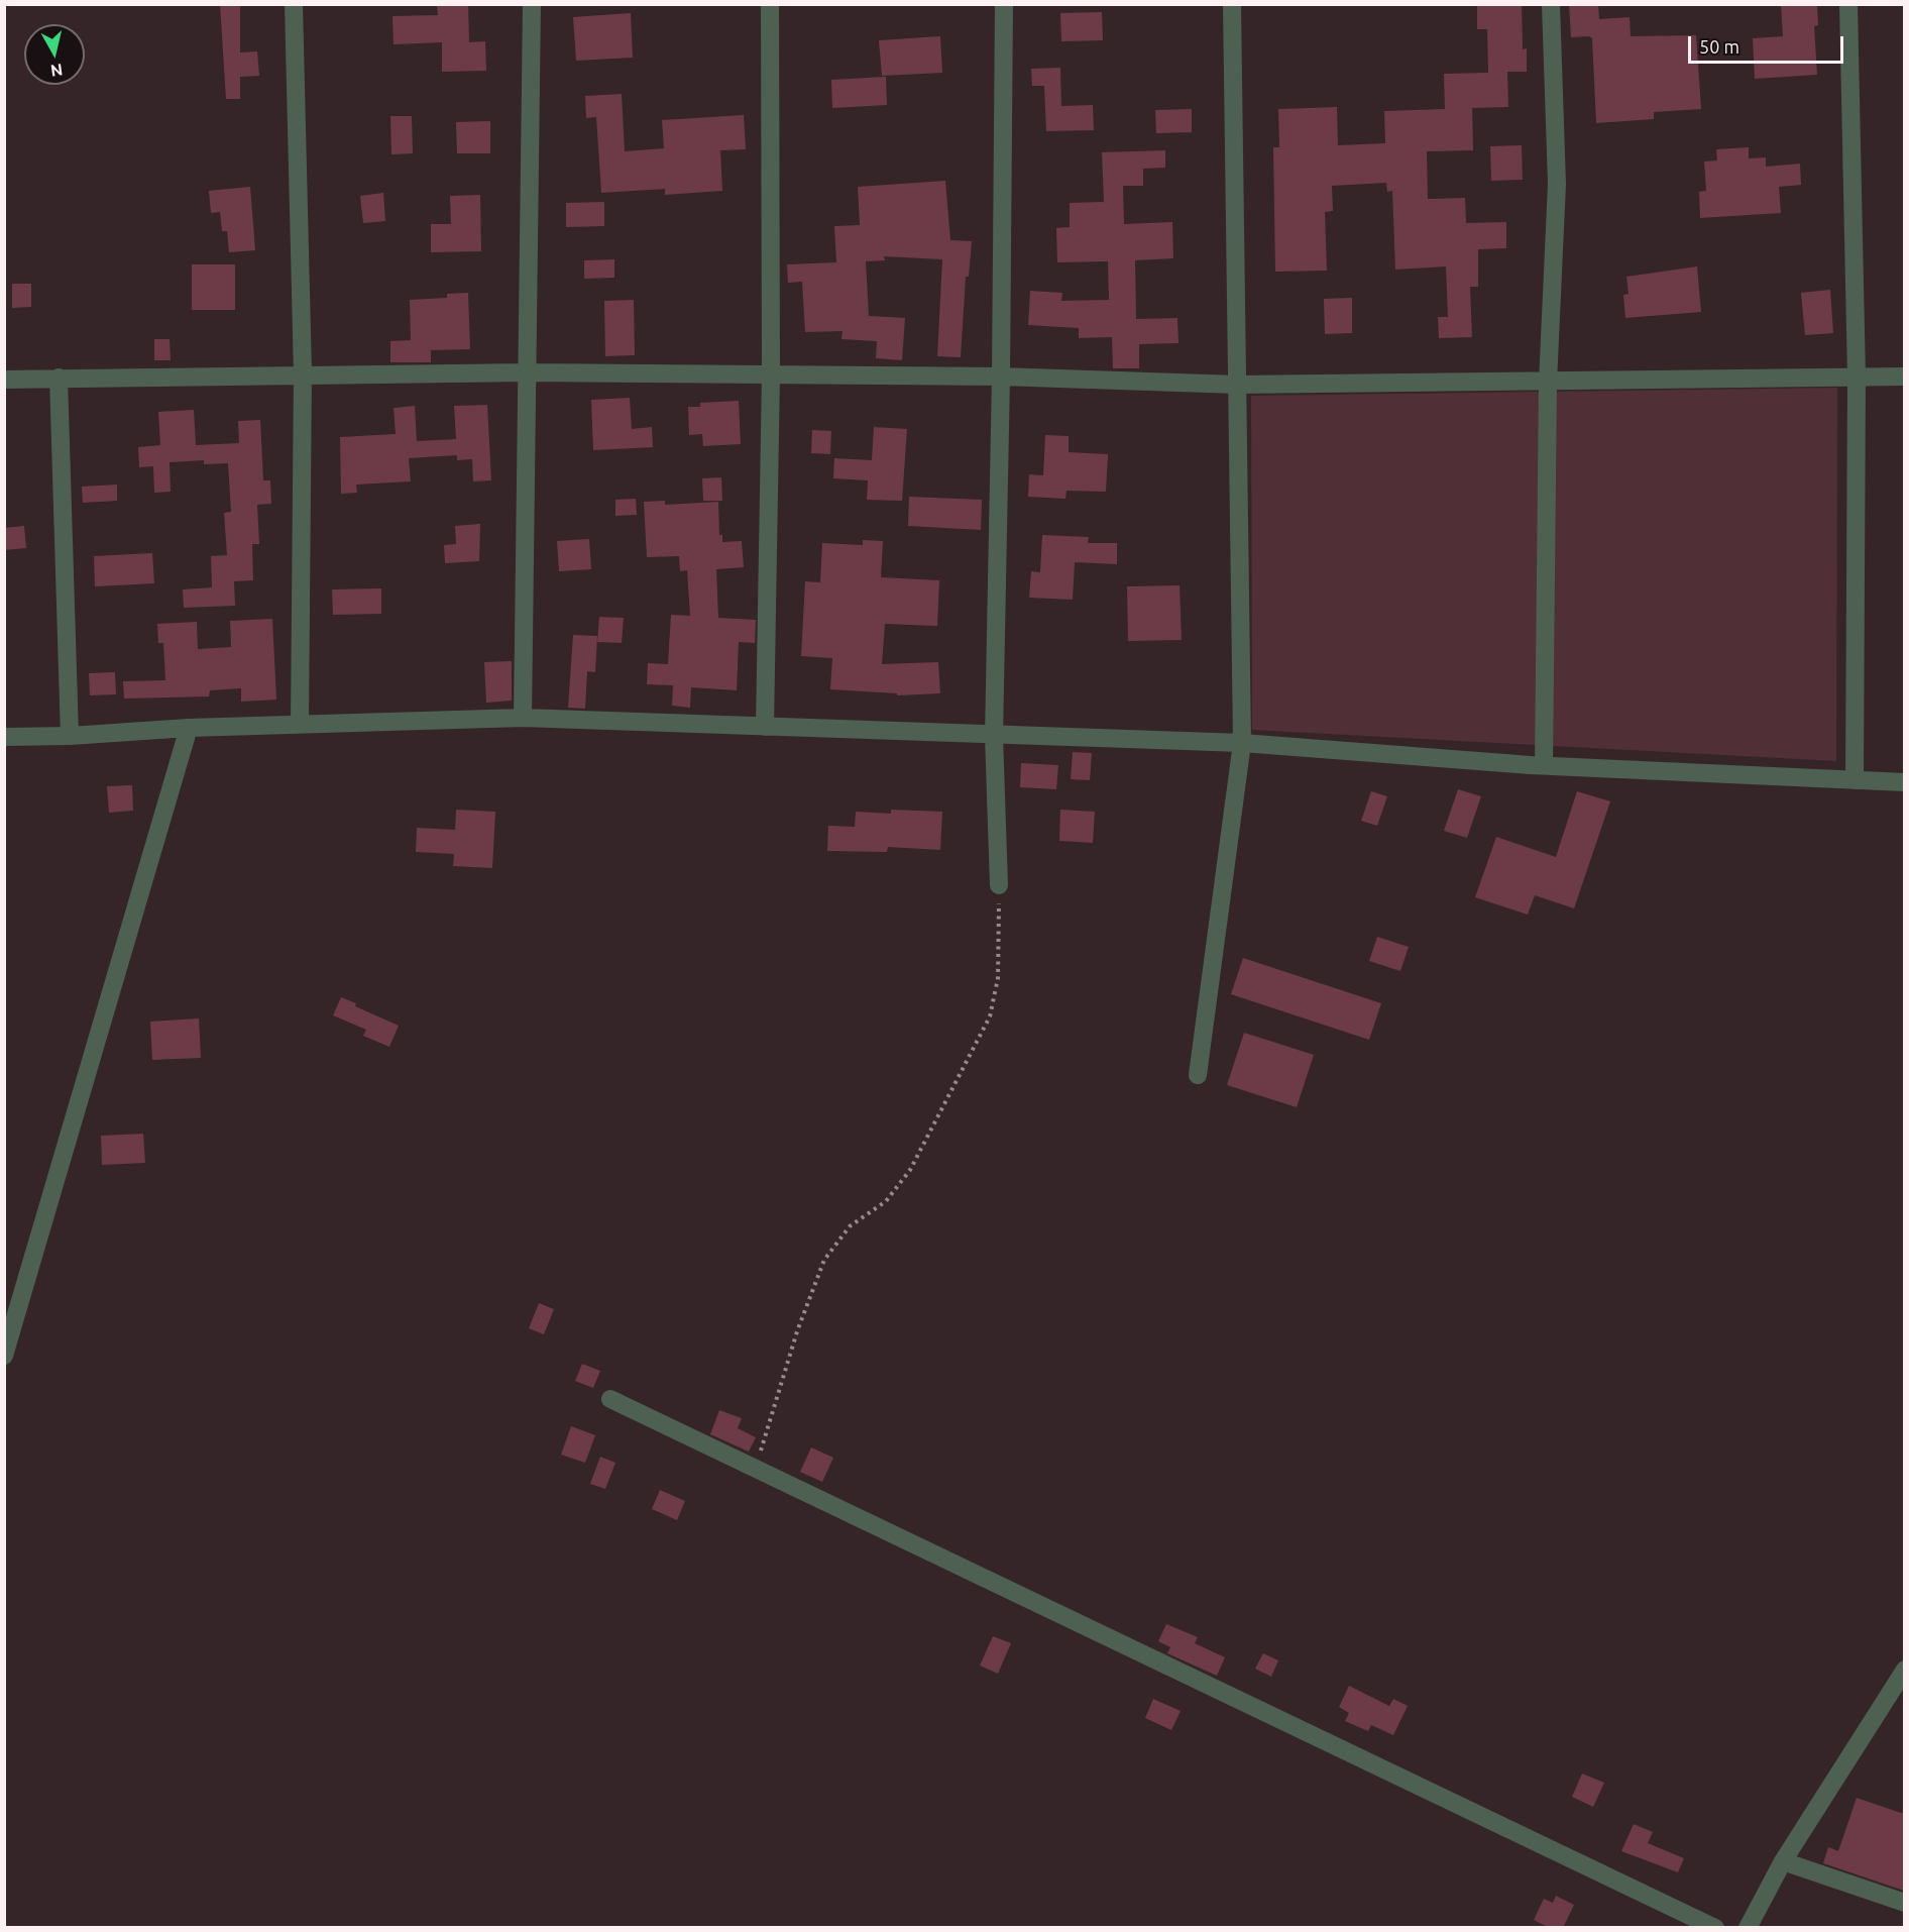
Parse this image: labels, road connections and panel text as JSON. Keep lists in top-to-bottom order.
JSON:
{
  "scale_bar": "50 m",
  "north": "bottom"
}
